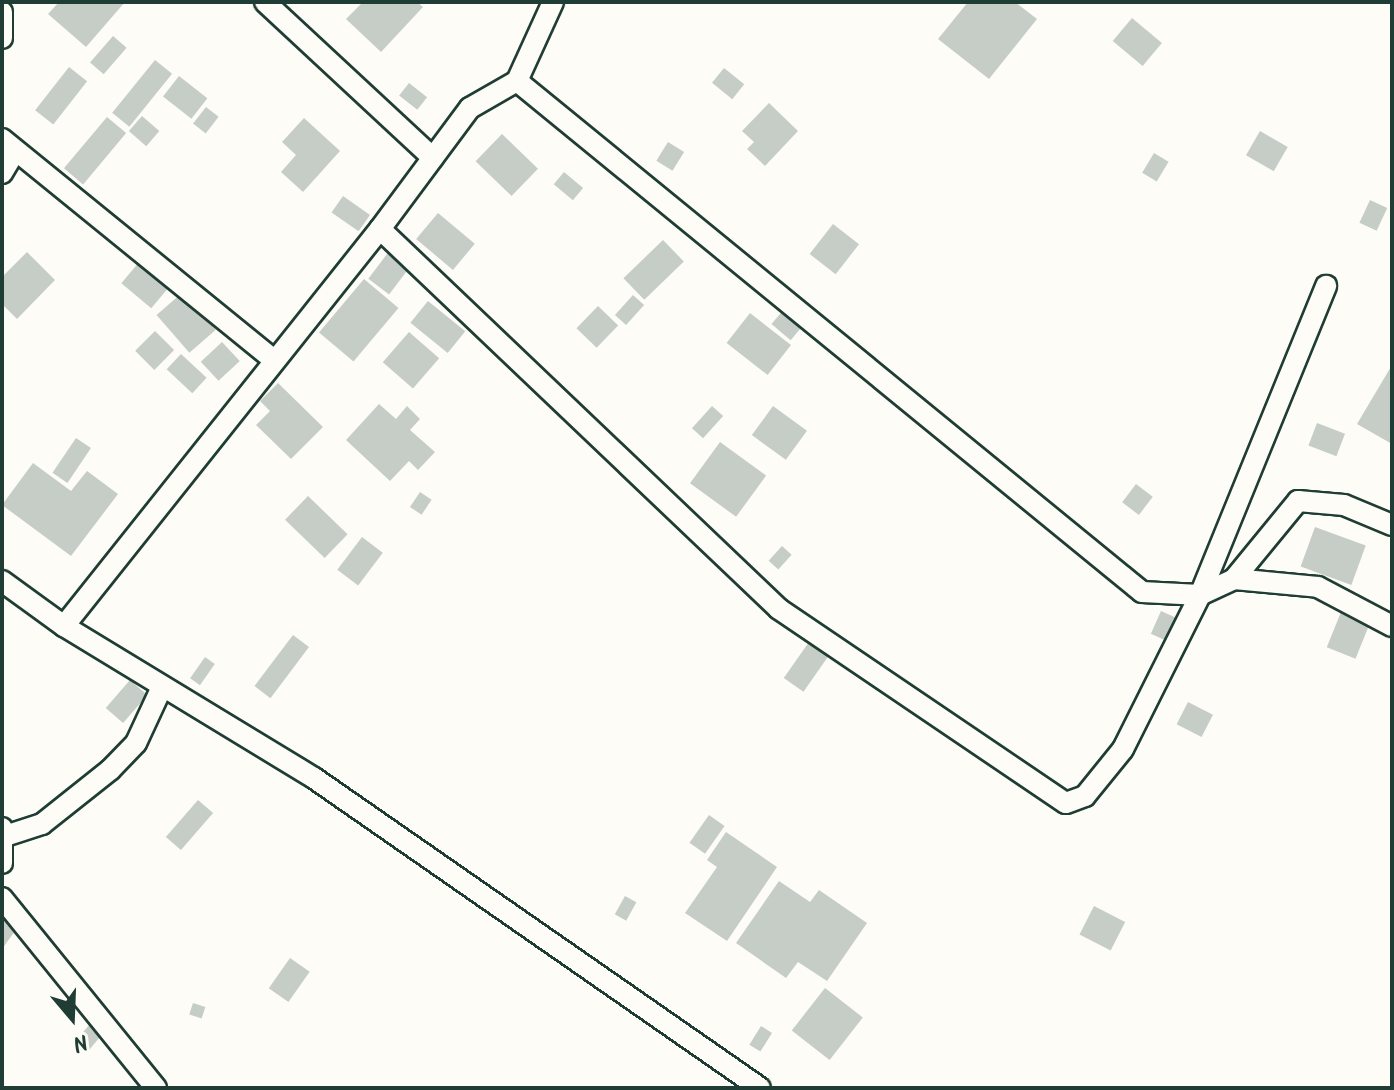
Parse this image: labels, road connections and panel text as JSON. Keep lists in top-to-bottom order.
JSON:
{
  "north": "bottom"
}
